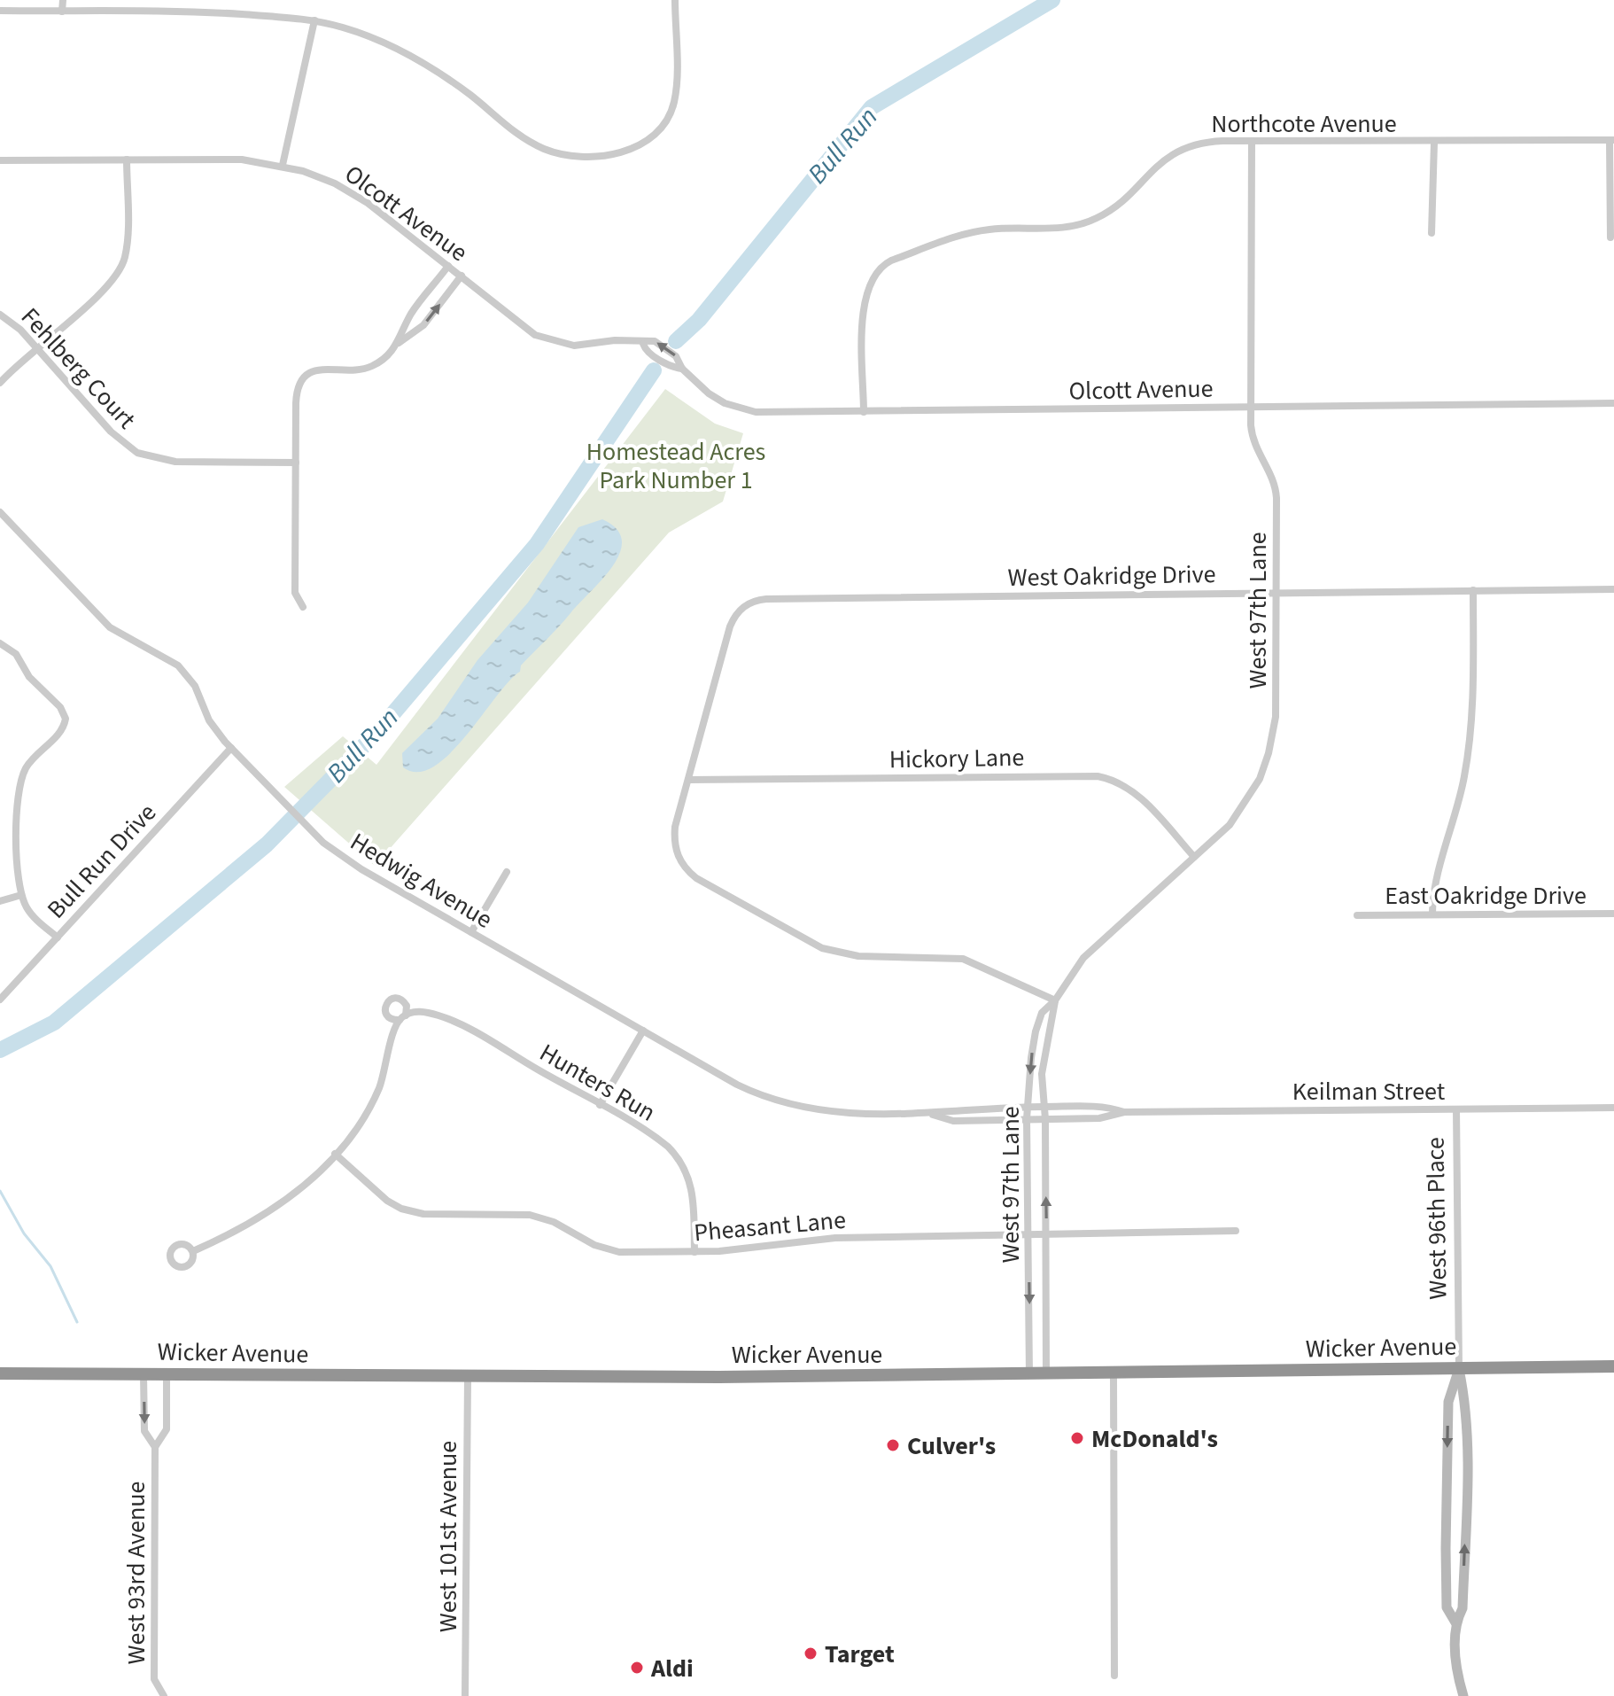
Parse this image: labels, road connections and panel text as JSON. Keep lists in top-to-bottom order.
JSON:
{
  "streets": {
    "highway": ["Wicker Avenue"],
    "street": [
      "Northcote Avenue",
      "Olcott Avenue",
      "Fehlberg Court",
      "West Oakridge Drive",
      "West 97th Lane",
      "Hickory Lane",
      "Bull Run Drive",
      "Hedwig Avenue",
      "East Oakridge Drive",
      "Hunters Run",
      "Keilman Street",
      "West 96th Place",
      "Pheasant Lane",
      "West 101st Avenue",
      "West 93rd Avenue"
    ]
  },
  "crossings": [
    ["Northcote Avenue", "Olcott Avenue"],
    ["Northcote Avenue", "West 97th Lane"],
    ["Olcott Avenue", "West 97th Lane"],
    ["West Oakridge Drive", "West 97th Lane"],
    ["West Oakridge Drive", "Hickory Lane"],
    ["West 97th Lane", "Hickory Lane"],
    ["West 97th Lane", "Hedwig Avenue"],
    ["West 97th Lane", "Keilman Street"],
    ["West 97th Lane", "Pheasant Lane"],
    ["West 97th Lane", "Wicker Avenue"],
    ["Bull Run Drive", "Hedwig Avenue"],
    ["Hedwig Avenue", "Keilman Street"],
    ["Hunters Run", "Pheasant Lane"],
    ["Keilman Street", "West 96th Place"],
    ["West 96th Place", "Wicker Avenue"],
    ["Wicker Avenue", "West 101st Avenue"],
    ["Wicker Avenue", "West 93rd Avenue"]
  ],
  "water": ["Bull Run"],
  "parks": ["Homestead Acres Park Number 1"],
  "places": [
    "McDonald's",
    "Culver's",
    "Target",
    "Aldi"
  ]
}
